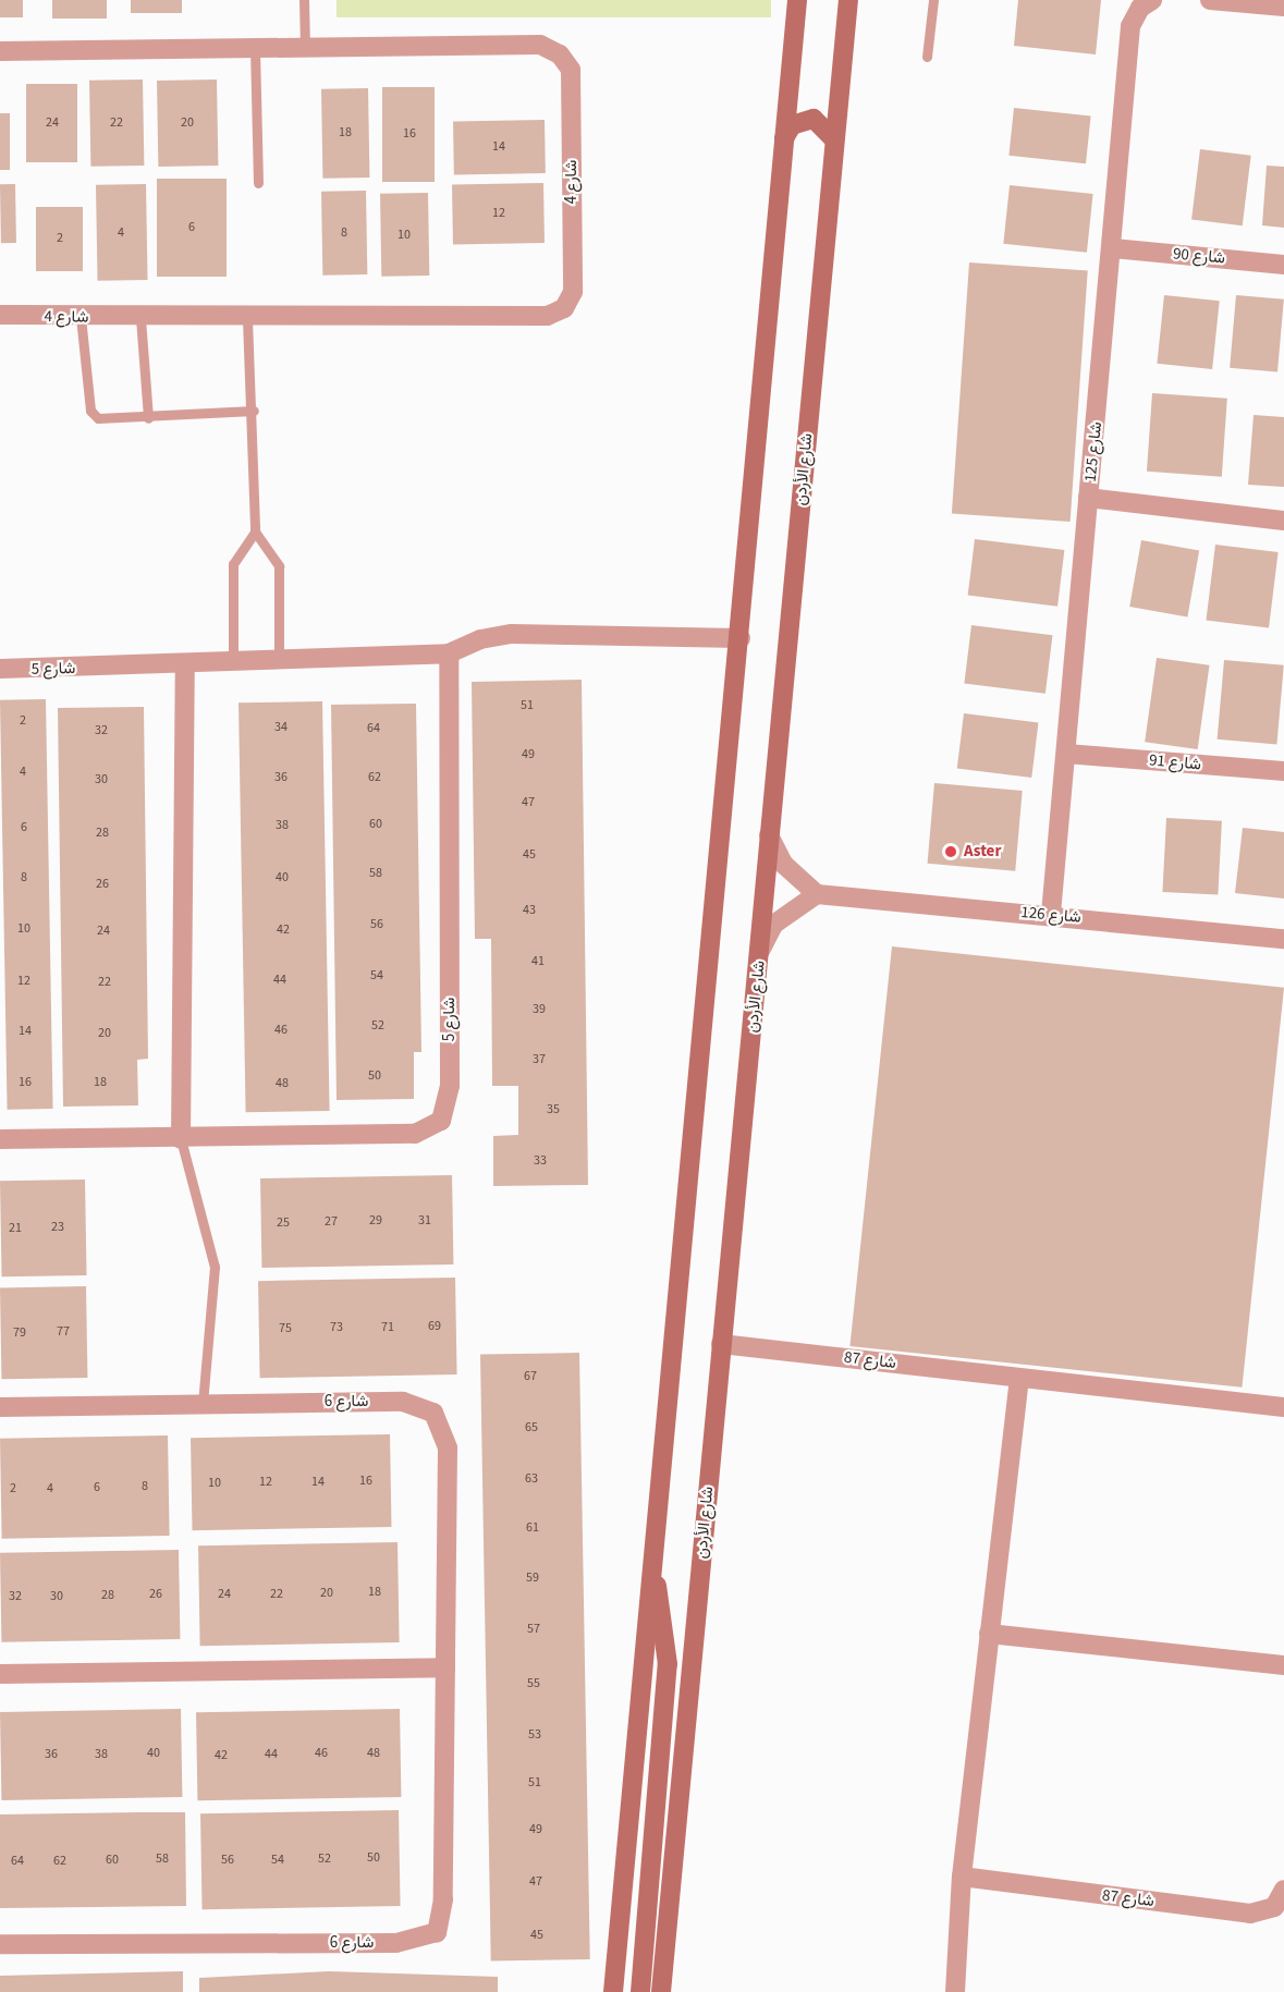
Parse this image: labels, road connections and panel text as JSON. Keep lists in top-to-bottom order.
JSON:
{
  "streets": {
    "main road": ["شارع الأردن"],
    "street": [
      "شارع 4",
      "شارع 90",
      "شارع 125",
      "شارع 5",
      "شارع 91",
      "شارع 126",
      "شارع 87",
      "شارع 6"
    ]
  },
  "crossings": [
    ["شارع 90", "شارع 125"],
    ["شارع 125", "شارع 91"],
    ["شارع 125", "شارع 126"],
    ["شارع الأردن", "شارع 87"]
  ],
  "places": ["Aster"],
  "house_numbers": [
    "24",
    "22",
    "20",
    "18",
    "16",
    "14",
    "12",
    "6",
    "4",
    "8",
    "10",
    "2",
    "51",
    "2",
    "34",
    "64",
    "32",
    "49",
    "4",
    "36",
    "62",
    "30",
    "47",
    "60",
    "38",
    "6",
    "28",
    "45",
    "58",
    "8",
    "40",
    "26",
    "43",
    "56",
    "10",
    "42",
    "24",
    "41",
    "54",
    "44",
    "12",
    "22",
    "39",
    "52",
    "46",
    "14",
    "20",
    "37",
    "50",
    "16",
    "18",
    "48",
    "35",
    "33",
    "29",
    "31",
    "27",
    "25",
    "23",
    "21",
    "69",
    "73",
    "71",
    "75",
    "77",
    "79",
    "67",
    "65",
    "63",
    "16",
    "12",
    "14",
    "10",
    "8",
    "6",
    "2",
    "4",
    "61",
    "59",
    "18",
    "20",
    "26",
    "24",
    "22",
    "28",
    "32",
    "30",
    "57",
    "55",
    "53",
    "40",
    "46",
    "48",
    "36",
    "38",
    "44",
    "42",
    "51",
    "49",
    "50",
    "58",
    "52",
    "60",
    "56",
    "54",
    "64",
    "62",
    "47",
    "45"
  ]
}
